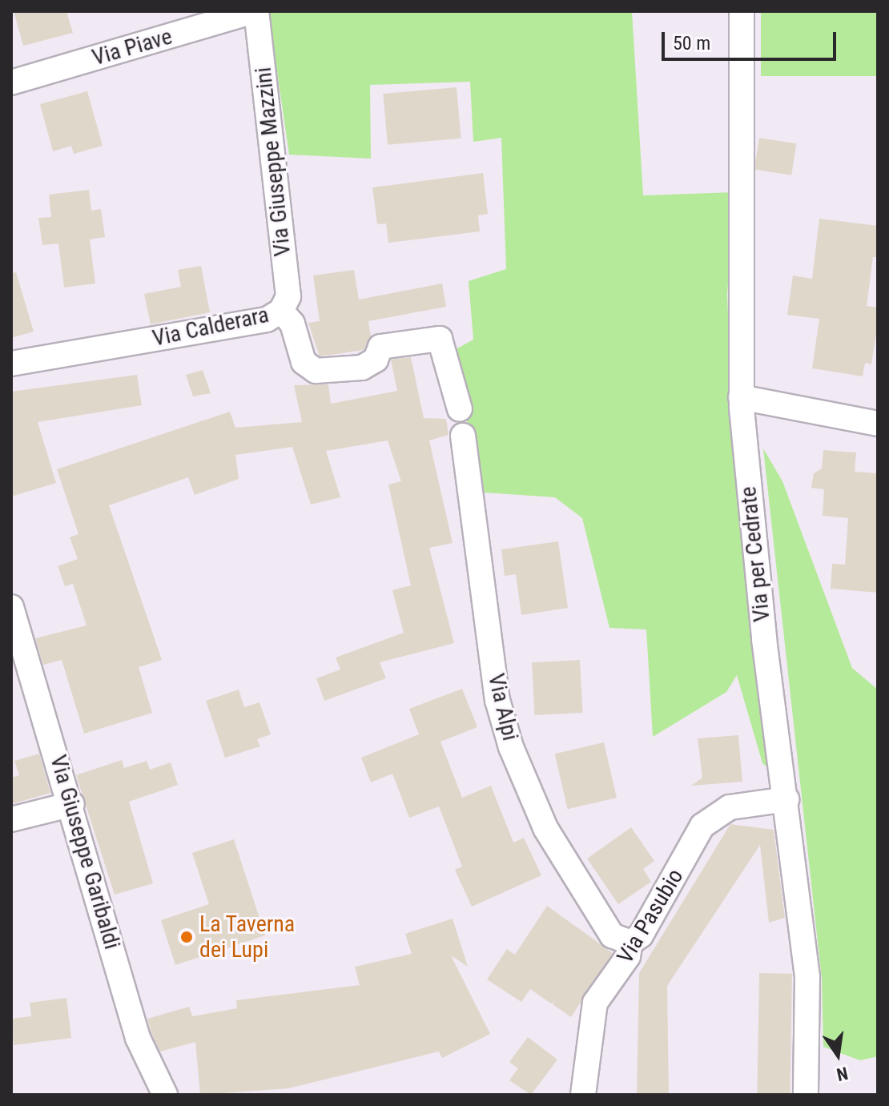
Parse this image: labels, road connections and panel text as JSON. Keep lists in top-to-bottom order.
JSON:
{
  "streets": {
    "street": [
      "Via Piave",
      "Via Giuseppe Mazzini",
      "Via Calderara",
      "Via per Cedrate",
      "Via Alpi",
      "Via Giuseppe Garibaldi",
      "Via Pasubio"
    ]
  },
  "crossings": [
    ["Via Piave", "Via Giuseppe Mazzini"],
    ["Via Giuseppe Mazzini", "Via Calderara"],
    ["Via per Cedrate", "Via Pasubio"],
    ["Via Alpi", "Via Pasubio"]
  ],
  "places": ["La Taverna dei Lupi"],
  "scale_bar": "50 m",
  "north": "bottom"
}
